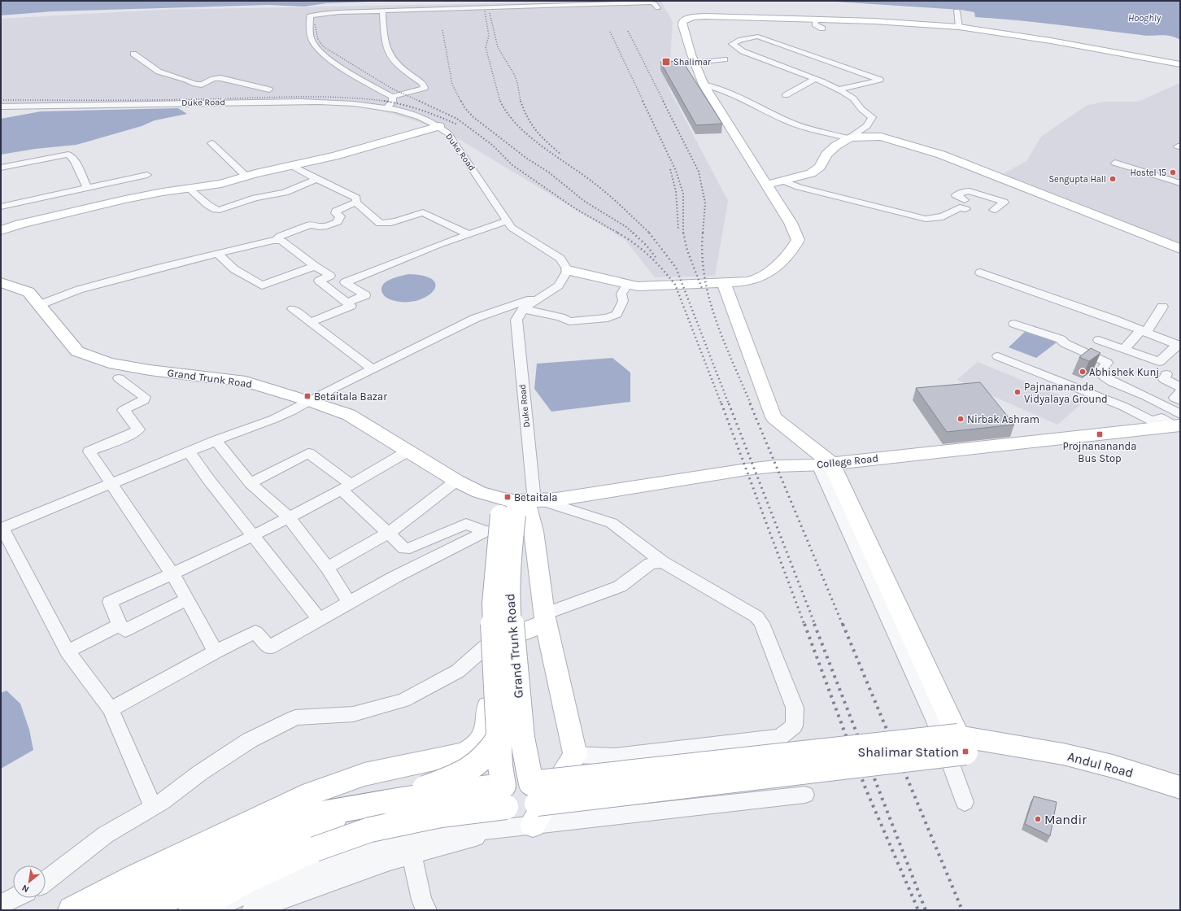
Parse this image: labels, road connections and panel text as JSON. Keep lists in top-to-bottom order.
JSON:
{
  "streets": {
    "main road": ["Grand Trunk Road", "College Road", "Andul Road"],
    "street": ["Duke Road"]
  },
  "crossings": [
    ["Duke Road", "Grand Trunk Road"],
    ["Duke Road", "College Road"],
    ["Grand Trunk Road", "College Road"],
    ["Grand Trunk Road", "Andul Road"]
  ],
  "water": ["Hooghly"],
  "places": {
    "transit": [
      "Shalimar",
      "Betaitala Bazar",
      "Projnanananda Bus Stop",
      "Betaitala",
      "Shalimar Station"
    ],
    "other": [
      "Hostel 15",
      "Sengupta Hall",
      "Abhishek Kunj",
      "Pajnanananda Vidyalaya Ground",
      "Nirbak Ashram",
      "Mandir"
    ]
  },
  "north": "bottom left"
}
